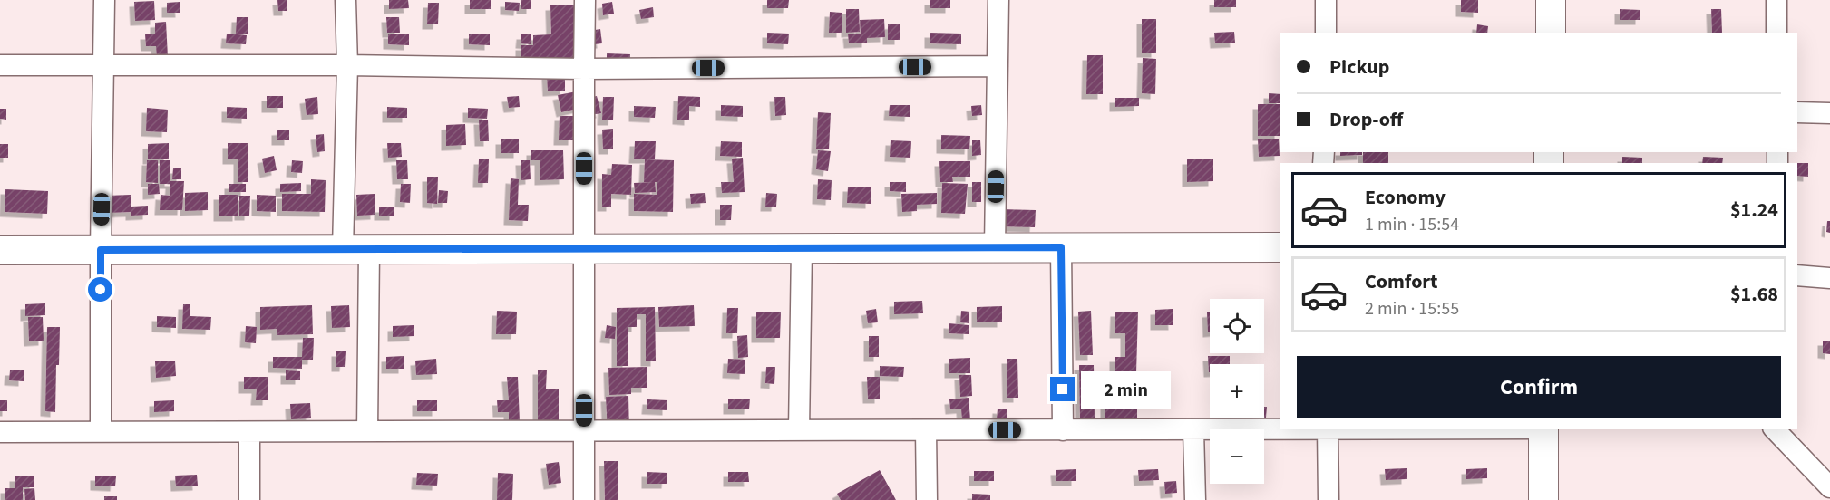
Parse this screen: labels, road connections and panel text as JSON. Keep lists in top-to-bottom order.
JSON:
{
  "page": {
    "banner": ["Pickup", "Drop-off"],
    "list": [
      {
        "name": "Economy",
        "note": "1 min · 15:54",
        "value": "$1.24"
      },
      {
        "name": "Comfort",
        "note": "2 min · 15:55",
        "value": "$1.68"
      }
    ],
    "map_buttons": ["+", "−"],
    "buttons": "Confirm",
    "bubble": "2 min"
  }
}
